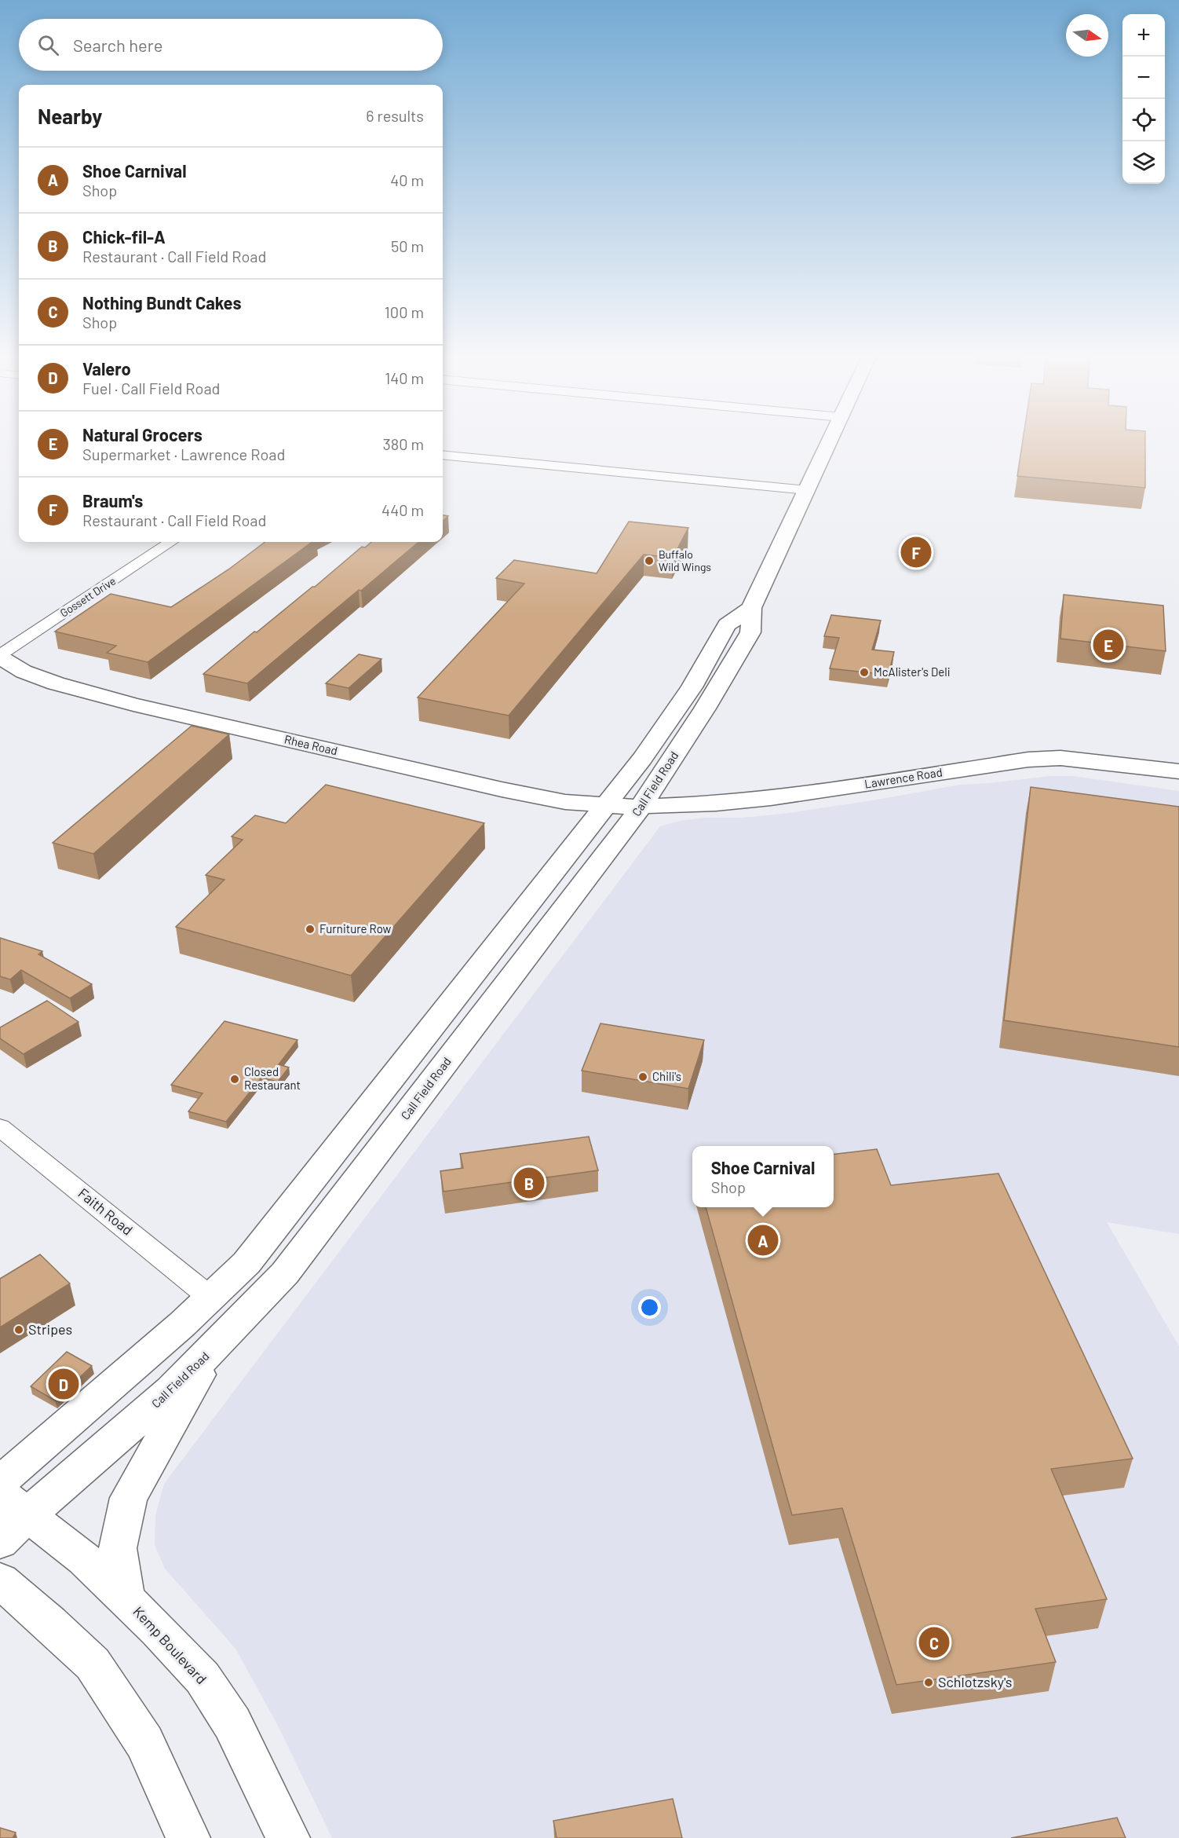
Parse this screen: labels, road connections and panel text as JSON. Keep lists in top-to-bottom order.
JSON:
{
  "streets": {
    "main road": [
      "Rhea Road",
      "Lawrence Road",
      "Call Field Road",
      "Kemp Boulevard"
    ],
    "street": ["Gossett Drive", "Faith Road"]
  },
  "crossings": [
    ["Gossett Drive", "Rhea Road"],
    ["Rhea Road", "Lawrence Road"],
    ["Rhea Road", "Call Field Road"],
    ["Lawrence Road", "Call Field Road"],
    ["Call Field Road", "Faith Road"],
    ["Call Field Road", "Kemp Boulevard"]
  ],
  "places": [
    "Buffalo Wild Wings",
    "McAlister's Deli",
    "Furniture Row",
    "Chili's",
    "Closed Restaurant",
    "Stripes",
    "Schlotzsky's"
  ],
  "north": "right",
  "page": {
    "map_buttons": ["+", "−"],
    "search": "Search here",
    "heading": ["Nearby", "6 results"],
    "list": [
      {
        "mark": "A",
        "name": "Shoe Carnival",
        "note": "Shop",
        "value": "40 m"
      },
      {
        "mark": "B",
        "name": "Chick-fil-A",
        "note": "Restaurant · Call Field Road",
        "value": "50 m"
      },
      {
        "mark": "C",
        "name": "Nothing Bundt Cakes",
        "note": "Shop",
        "value": "100 m"
      },
      {
        "mark": "D",
        "name": "Valero",
        "note": "Fuel · Call Field Road",
        "value": "140 m"
      },
      {
        "mark": "E",
        "name": "Natural Grocers",
        "note": "Supermarket · Lawrence Road",
        "value": "380 m"
      },
      {
        "mark": "F",
        "name": "Braum's",
        "note": "Restaurant · Call Field Road",
        "value": "440 m"
      }
    ],
    "pins": [
      "F",
      "E",
      "B",
      "A",
      "D",
      "C"
    ],
    "popup": ["Shoe Carnival", "Shop"]
  }
}
